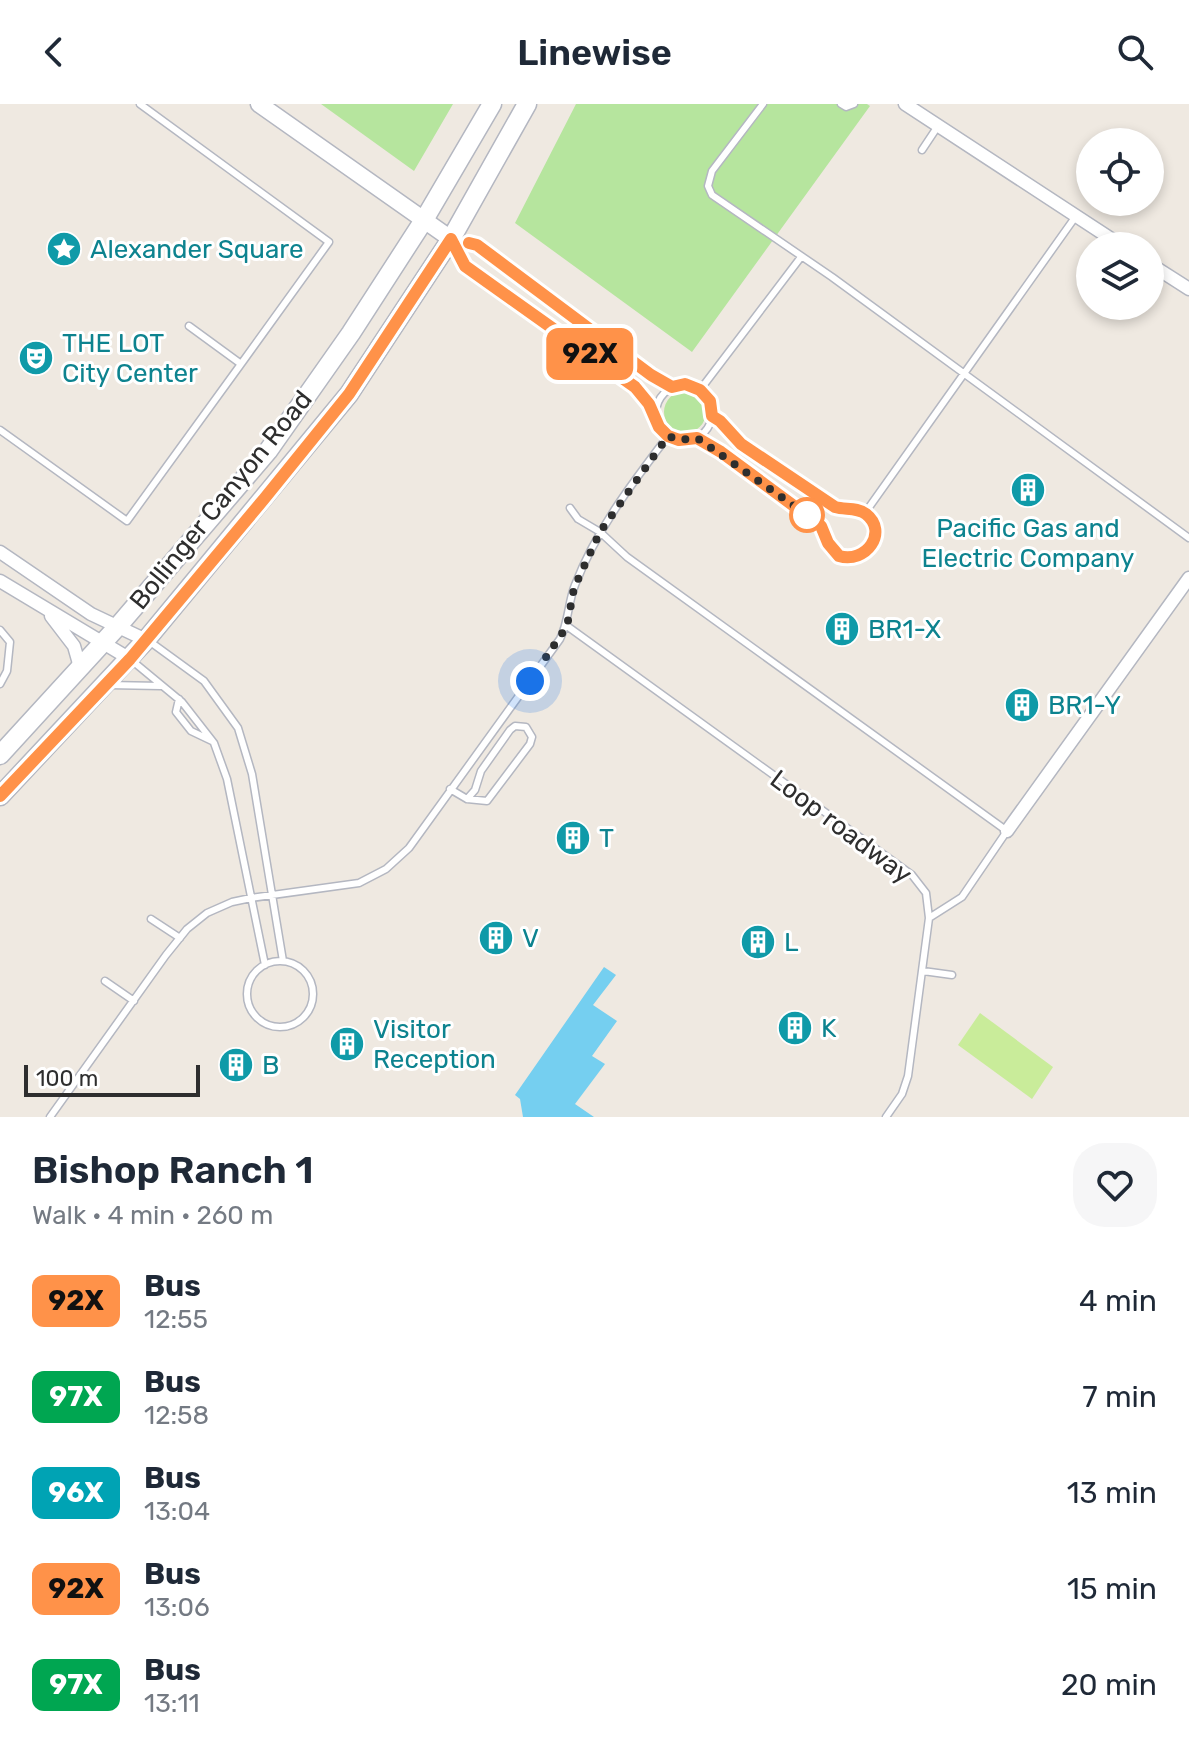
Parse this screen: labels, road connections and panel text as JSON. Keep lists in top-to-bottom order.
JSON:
{
  "streets": {
    "main road": ["Bollinger Canyon Road"],
    "lane": ["Loop roadway"]
  },
  "places": {
    "place": ["Alexander Square"],
    "theatre": ["THE LOT City Center"],
    "building": [
      "Pacific Gas and Electric Company",
      "BR1-X",
      "BR1-Y",
      "T",
      "V",
      "L",
      "K",
      "Visitor Reception",
      "B"
    ]
  },
  "lines": ["bus line 92X"],
  "scale_bar": "100 m",
  "page": {
    "header": "Linewise",
    "on_map": "92X",
    "scale": "100 m",
    "heading": ["Bishop Ranch 1", "Walk · 4 min · 260 m"],
    "list": [
      {
        "mark": "92X",
        "name": "Bus",
        "note": "12:55",
        "value": "4 min"
      },
      {
        "mark": "97X",
        "name": "Bus",
        "note": "12:58",
        "value": "7 min"
      },
      {
        "mark": "96X",
        "name": "Bus",
        "note": "13:04",
        "value": "13 min"
      },
      {
        "mark": "92X",
        "name": "Bus",
        "note": "13:06",
        "value": "15 min"
      },
      {
        "mark": "97X",
        "name": "Bus",
        "note": "13:11",
        "value": "20 min"
      }
    ]
  }
}
